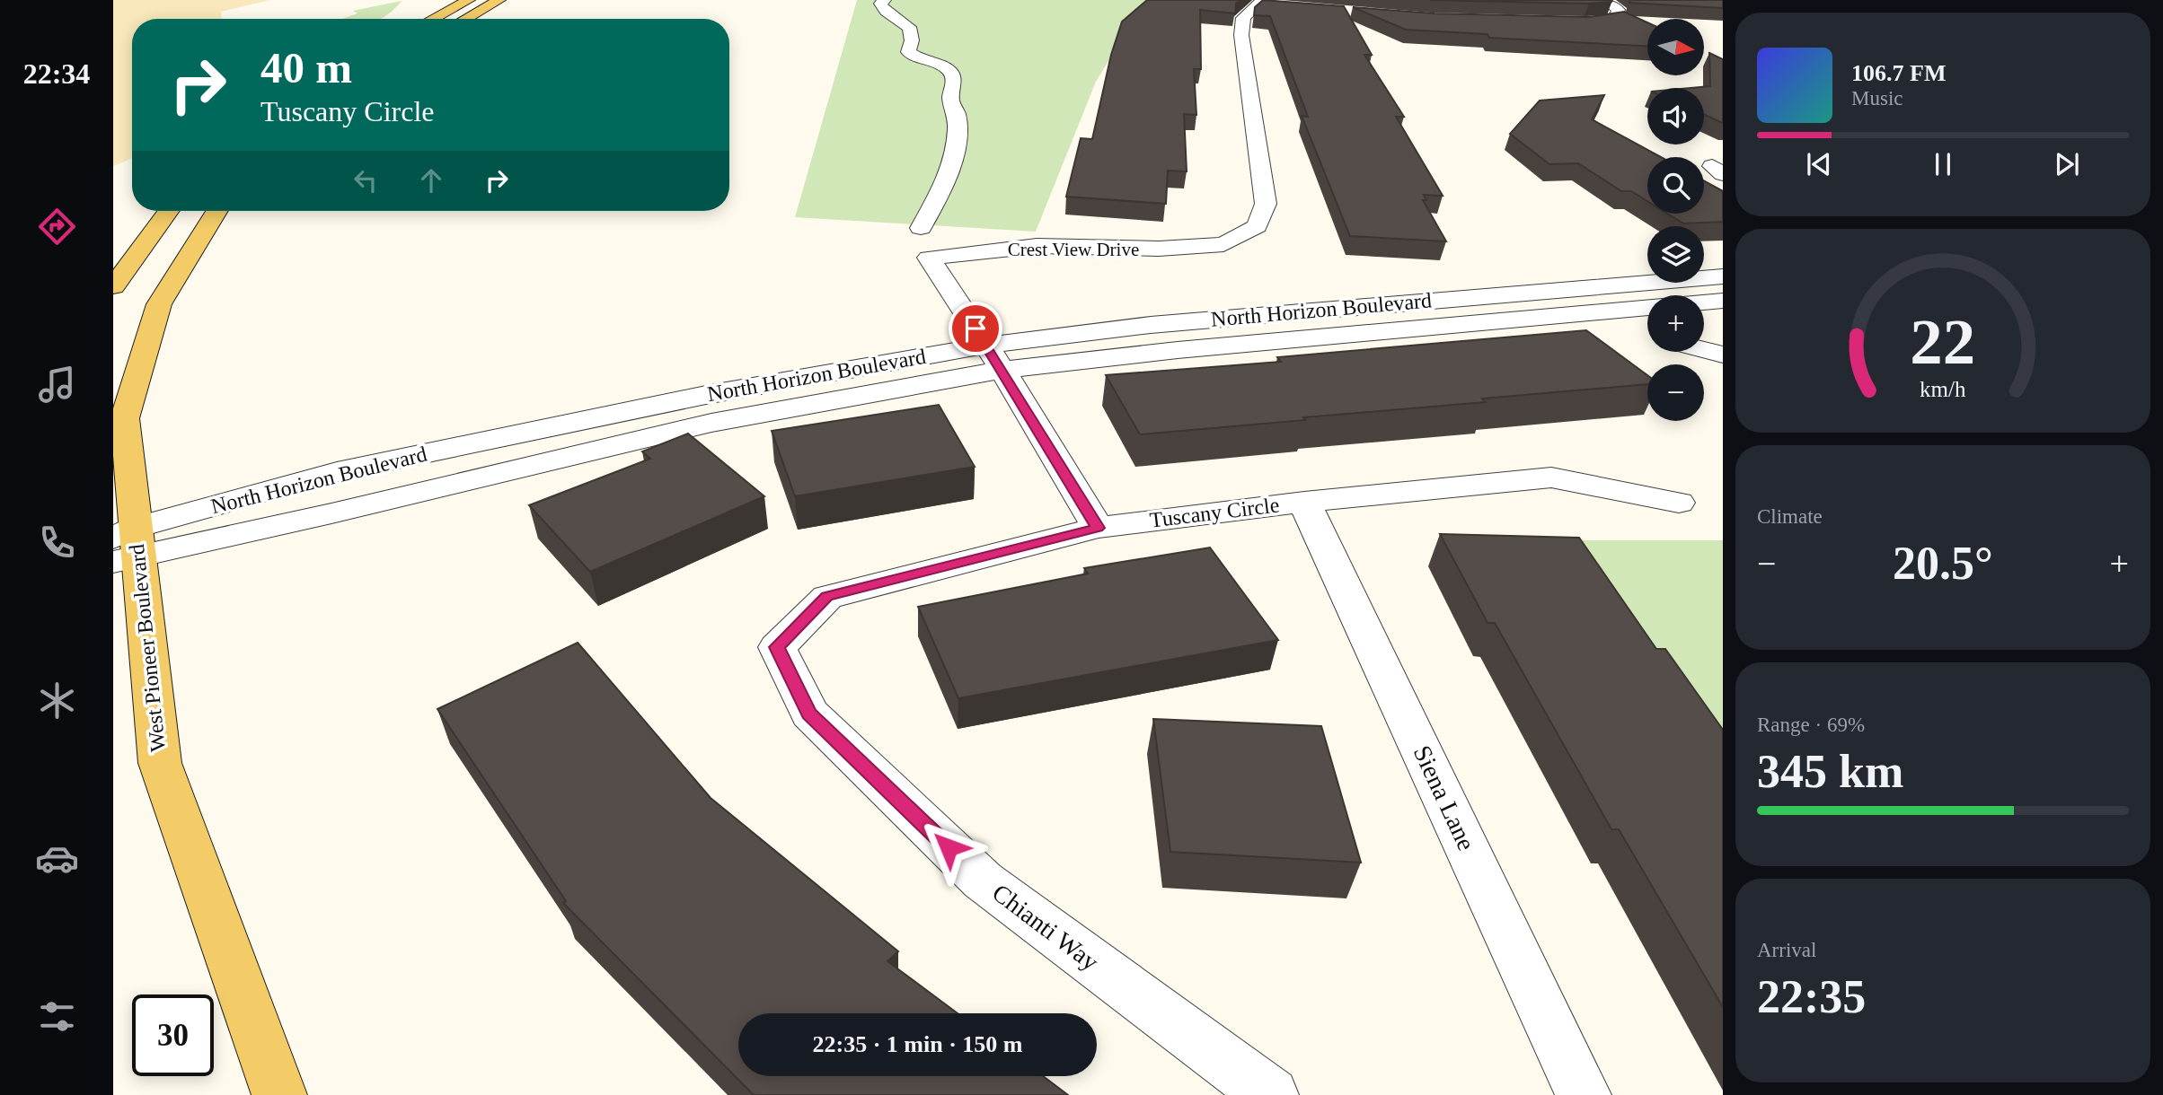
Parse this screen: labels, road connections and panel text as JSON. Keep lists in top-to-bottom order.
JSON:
{
  "streets": {
    "main road": ["West Pioneer Boulevard"],
    "street": [
      "Crest View Drive",
      "North Horizon Boulevard",
      "Tuscany Circle",
      "Siena Lane",
      "Chianti Way"
    ]
  },
  "crossings": [
    ["Crest View Drive", "North Horizon Boulevard"],
    ["Crest View Drive", "Tuscany Circle"],
    ["North Horizon Boulevard", "West Pioneer Boulevard"],
    ["Tuscany Circle", "Siena Lane"],
    ["Tuscany Circle", "Chianti Way"]
  ],
  "north": "right",
  "page": {
    "tabs": "22:34",
    "map_buttons": ["+", "−"],
    "turn": ["40 m", "Tuscany Circle"],
    "song": ["106.7 FM", "Music"],
    "tile": [
      "Climate",
      ["Range · 69%", "345 km"],
      ["Arrival", "22:35"]
    ],
    "heat": ["−", "20.5°", "+"],
    "limit": "30",
    "trip": "22:35 · 1 min · 150 m",
    "gauge": ["22", "km/h"]
  }
}
